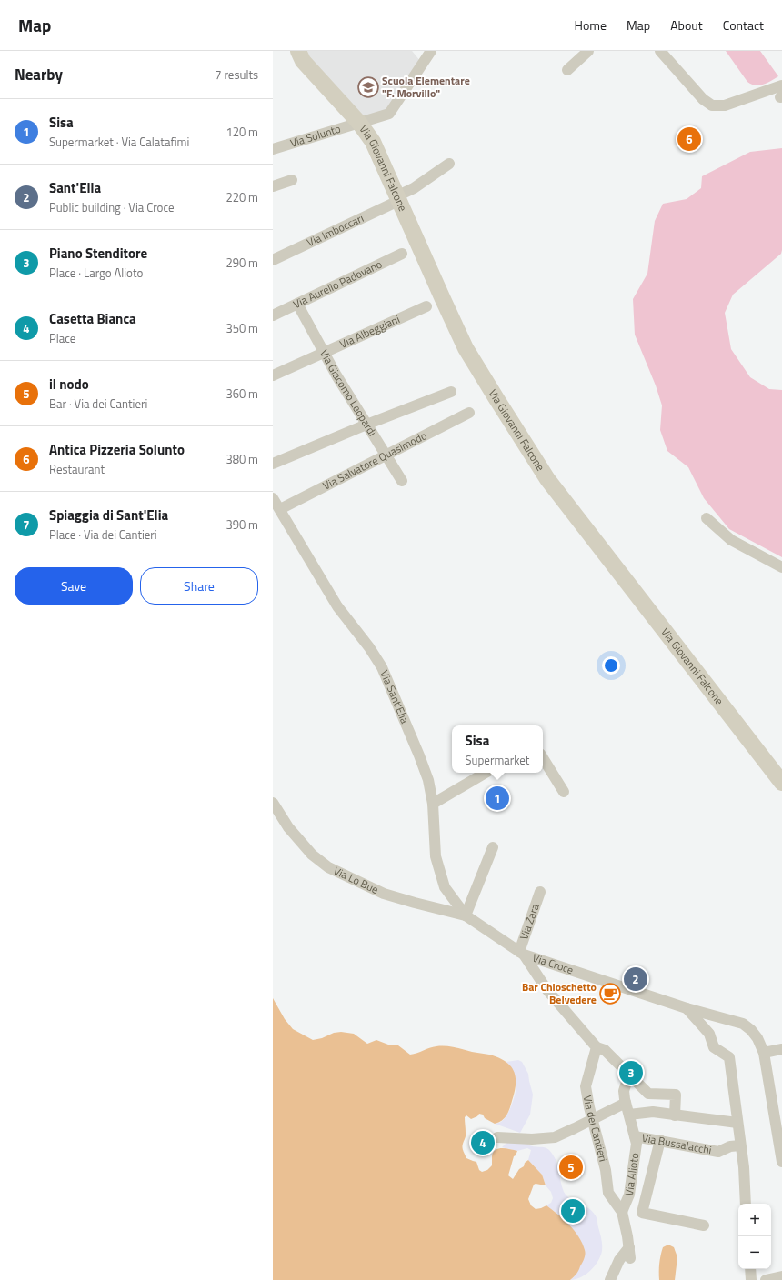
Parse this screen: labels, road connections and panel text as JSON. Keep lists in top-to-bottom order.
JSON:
{
  "streets": {
    "street": [
      "Via Solunto",
      "Via Giovanni Falcone",
      "Via Imboccari",
      "Via Aurelio Padovano",
      "Via Albeggiani",
      "Via Giacomo Leopardi",
      "Via Salvatore Quasimodo",
      "Via Sant'Elia",
      "Via Lo Bue",
      "Via Zara",
      "Via Croce",
      "Via dei Cantieri",
      "Via Bussalacchi",
      "Via Alioto"
    ]
  },
  "crossings": [
    ["Via Solunto", "Via Giovanni Falcone"],
    ["Via Giovanni Falcone", "Via Imboccari"],
    ["Via Aurelio Padovano", "Via Giacomo Leopardi"],
    ["Via Albeggiani", "Via Giacomo Leopardi"],
    ["Via Giacomo Leopardi", "Via Salvatore Quasimodo"],
    ["Via Salvatore Quasimodo", "Via Sant'Elia"],
    ["Via Sant'Elia", "Via Lo Bue"],
    ["Via Sant'Elia", "Via Croce"],
    ["Via Lo Bue", "Via Croce"],
    ["Via Zara", "Via Croce"],
    ["Via dei Cantieri", "Via Alioto"],
    ["Via Bussalacchi", "Via Alioto"]
  ],
  "places": {
    "school or university": ["Scuola Elementare \"F. Morvillo\""],
    "cafe": ["Bar Chioschetto Belvedere"]
  },
  "page": {
    "header": "Map",
    "nav": [
      "Home",
      "Map",
      "About",
      "Contact"
    ],
    "heading": ["Nearby", "7 results"],
    "list": [
      {
        "mark": "1",
        "name": "Sisa",
        "note": "Supermarket · Via Calatafimi",
        "value": "120 m"
      },
      {
        "mark": "2",
        "name": "Sant'Elia",
        "note": "Public building · Via Croce",
        "value": "220 m"
      },
      {
        "mark": "3",
        "name": "Piano Stenditore",
        "note": "Place · Largo Alioto",
        "value": "290 m"
      },
      {
        "mark": "4",
        "name": "Casetta Bianca",
        "note": "Place",
        "value": "350 m"
      },
      {
        "mark": "5",
        "name": "il nodo",
        "note": "Bar · Via dei Cantieri",
        "value": "360 m"
      },
      {
        "mark": "6",
        "name": "Antica Pizzeria Solunto",
        "note": "Restaurant",
        "value": "380 m"
      },
      {
        "mark": "7",
        "name": "Spiaggia di Sant'Elia",
        "note": "Place · Via dei Cantieri",
        "value": "390 m"
      }
    ],
    "pins": [
      "6",
      "1",
      "2",
      "3",
      "4",
      "5",
      "7"
    ],
    "buttons": ["Save", "Share"],
    "popup": ["Sisa", "Supermarket"],
    "map_buttons": ["+", "−"]
  }
}
